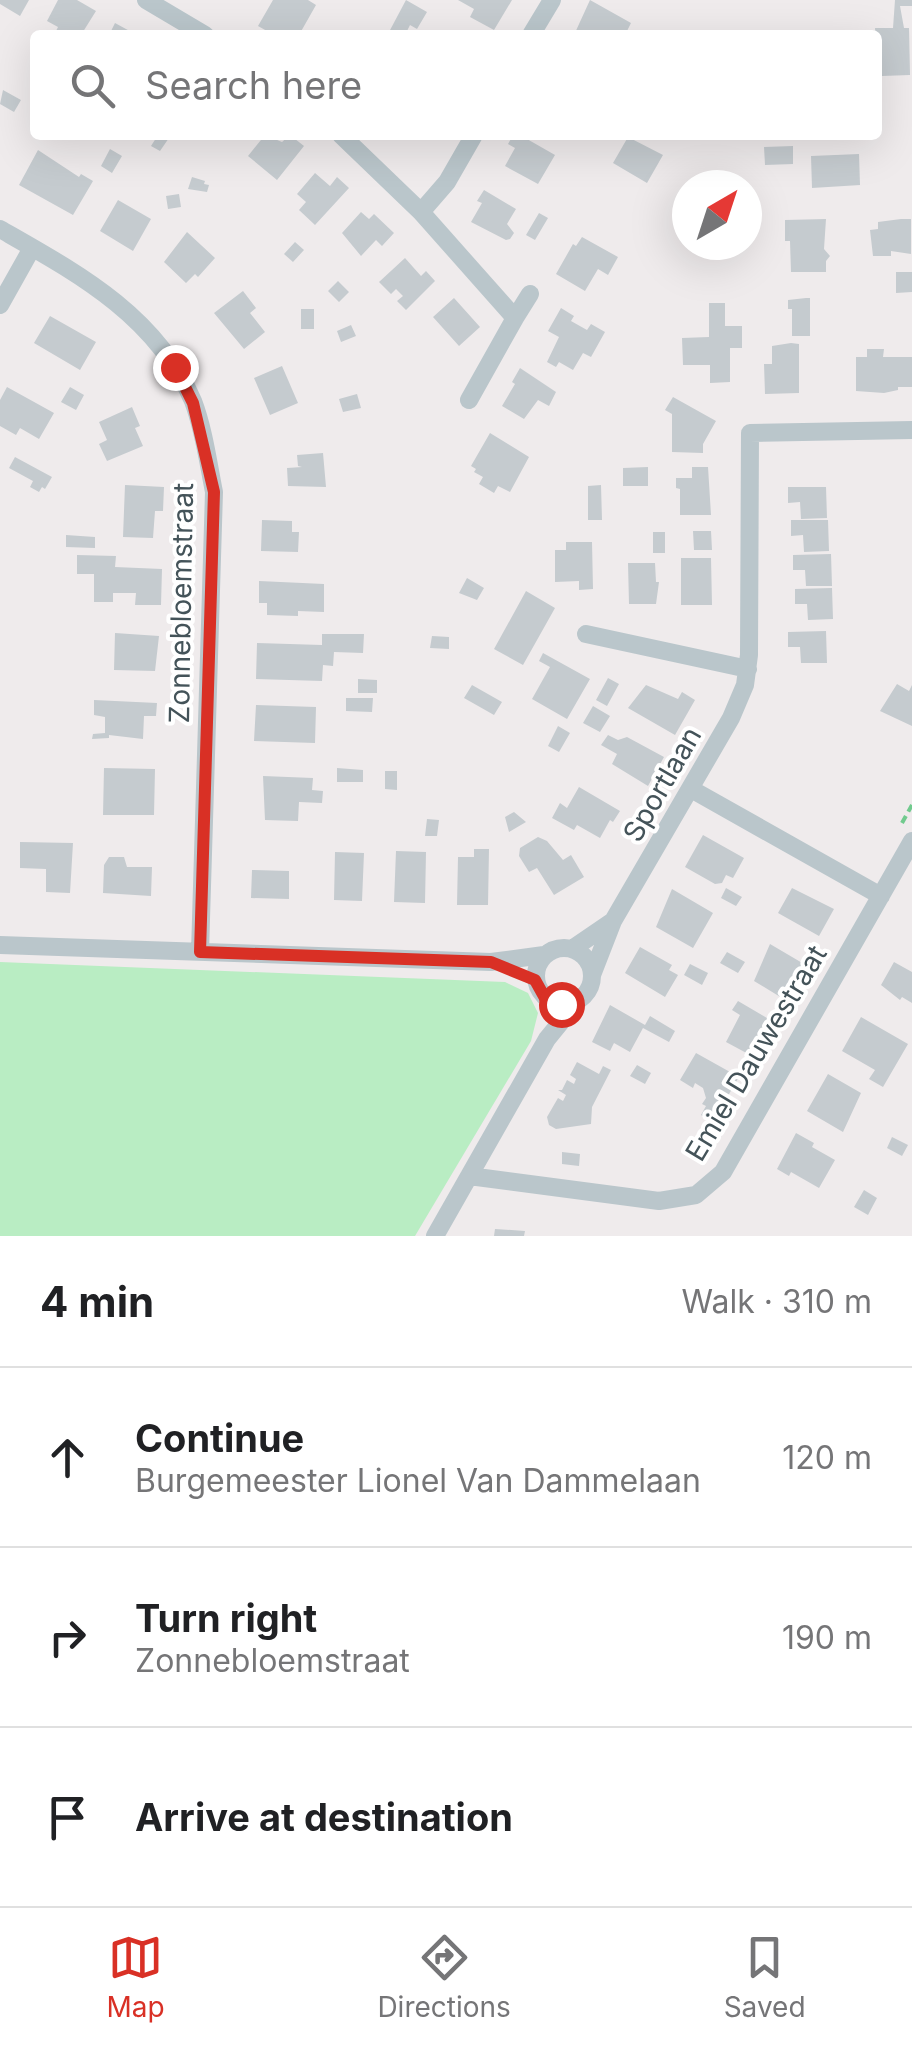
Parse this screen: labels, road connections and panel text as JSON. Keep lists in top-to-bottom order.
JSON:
{
  "streets": {
    "street": ["Zonnebloemstraat", "Sportlaan", "Emiel Dauwestraat"]
  },
  "north": "top right",
  "page": {
    "search": "Search here",
    "heading": ["4 min", "Walk · 310 m"],
    "list": [
      ["Continue", "Burgemeester Lionel Van Dammelaan", "120 m"],
      ["Turn right", "Zonnebloemstraat", "190 m"],
      "Arrive at destination"
    ],
    "nav": ["Map", "Directions", "Saved"]
  }
}
